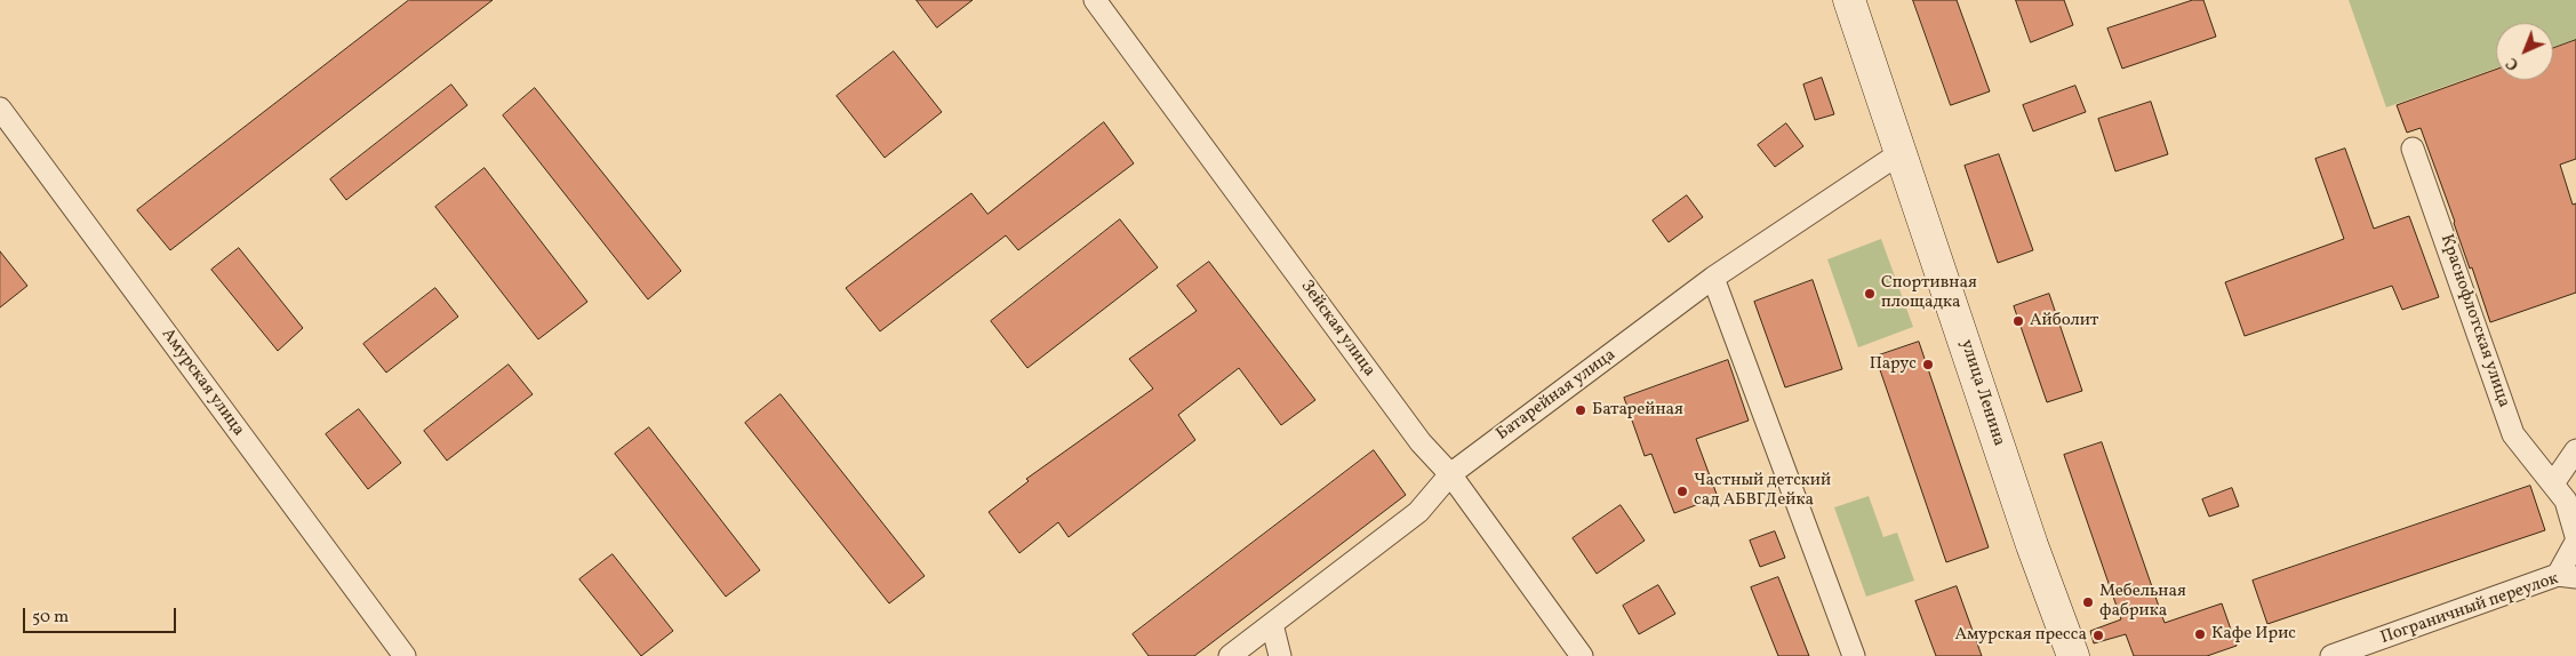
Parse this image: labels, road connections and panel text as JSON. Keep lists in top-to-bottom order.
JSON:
{
  "streets": {
    "main road": ["улица Ленина"],
    "street": [
      "Краснофлотская улица",
      "Зейская улица",
      "Амурская улица",
      "Батарейная улица",
      "Пограничный переулок"
    ]
  },
  "crossings": [
    ["Зейская улица", "Батарейная улица"],
    ["улица Ленина", "Батарейная улица"]
  ],
  "places": [
    "Спортивная площадка",
    "Айболит",
    "Парус",
    "Батарейная",
    "Частный детский сад АБВГДейка",
    "Мебельная фабрика",
    "Кафе Ирис",
    "Амурская пресса"
  ],
  "scale_bar": "50 m",
  "north": "bottom left"
}
